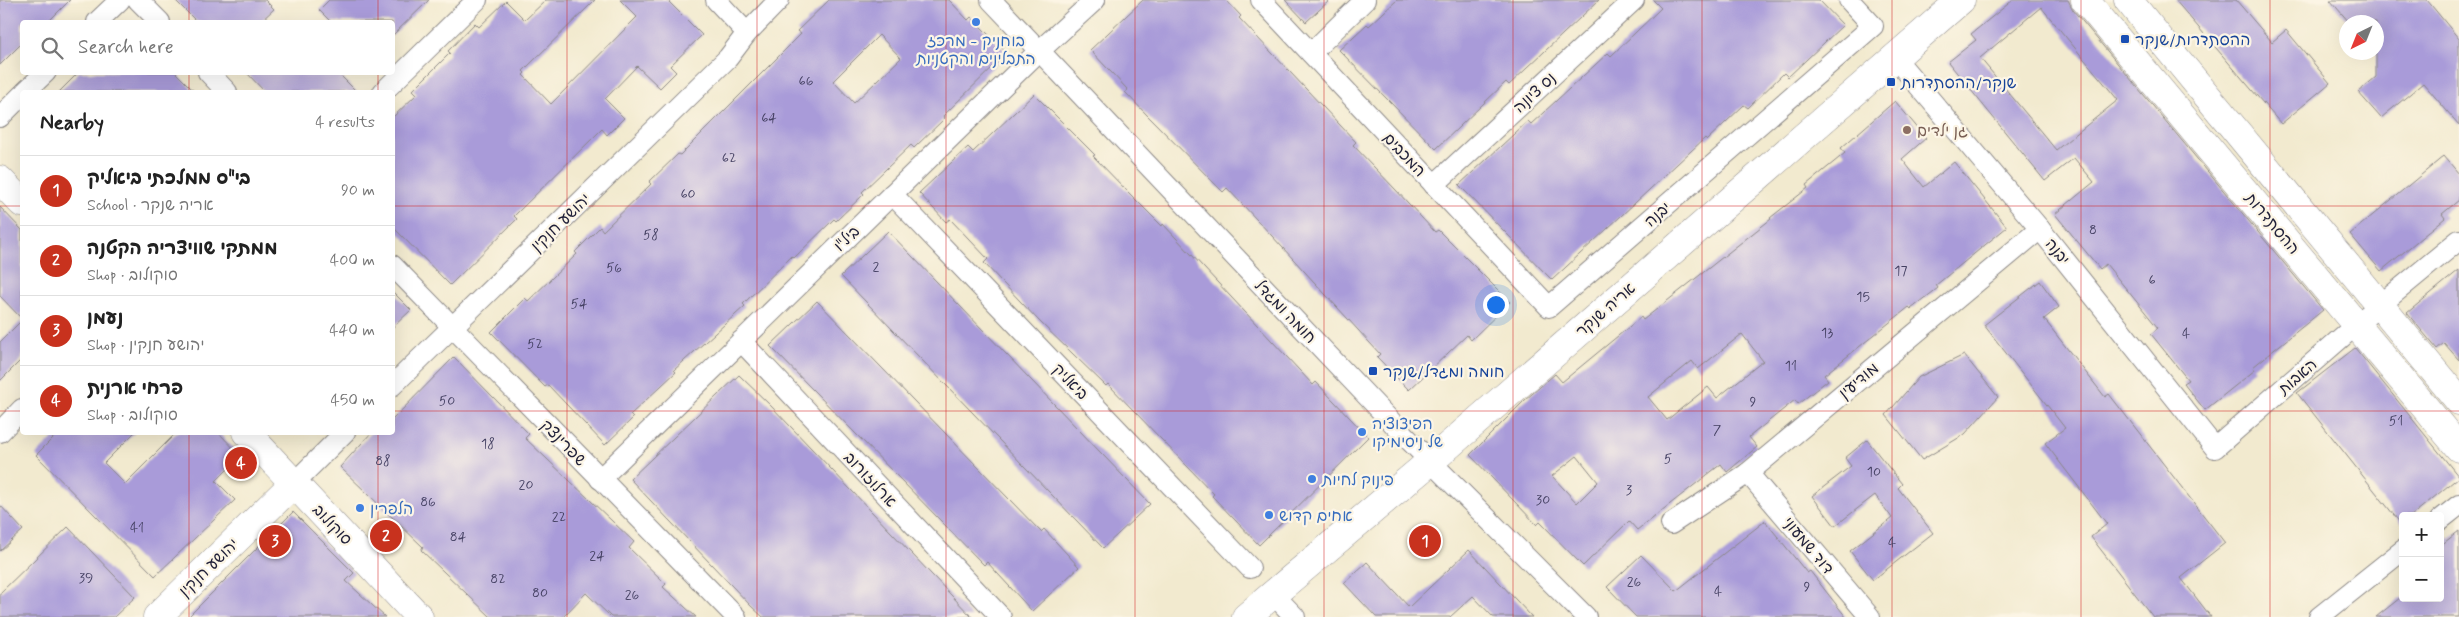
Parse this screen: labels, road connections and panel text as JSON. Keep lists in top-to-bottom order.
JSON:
{
  "streets": {
    "street": [
      "נס ציונה",
      "המכבים",
      "יבנה",
      "יהושע חנקין",
      "ההסתדרות",
      "ביל\"ו",
      "אריה שנקר",
      "חומה ומגדל",
      "האבות",
      "מודיעין",
      "ביאליק",
      "שפרינצק",
      "ארלוזורוב",
      "סוקולוב",
      "דוד שמעוני"
    ]
  },
  "crossings": [
    ["נס ציונה", "המכבים"],
    ["המכבים", "יבנה"],
    ["יבנה", "אריה שנקר"],
    ["יבנה", "האבות"],
    ["יבנה", "מודיעין"],
    ["יהושע חנקין", "שפרינצק"],
    ["יהושע חנקין", "סוקולוב"],
    ["ההסתדרות", "האבות"],
    ["ביל\"ו", "חומה ומגדל"],
    ["ביל\"ו", "ביאליק"],
    ["ביל\"ו", "שפרינצק"],
    ["ביל\"ו", "ארלוזורוב"],
    ["אריה שנקר", "חומה ומגדל"],
    ["מודיעין", "דוד שמעוני"]
  ],
  "places": {
    "other": [
      "בוחניק - מרכז התבלינים והקטניות",
      "גן ילדים",
      "הפיצוציה של ניסימיקו",
      "פינוק לחיות",
      "הלפרין",
      "אחים קדוש"
    ],
    "transit": ["ההסתדרות/שנקר", "שנקר/ההסתדרות", "חומה ומגדל/שנקר"]
  },
  "house_numbers": [
    "66",
    "64",
    "62",
    "60",
    "8",
    "58",
    "2",
    "56",
    "17",
    "6",
    "15",
    "54",
    "13",
    "4",
    "52",
    "11",
    "50",
    "9",
    "51",
    "7",
    "18",
    "5",
    "88",
    "10",
    "20",
    "3",
    "30",
    "86",
    "22",
    "41",
    "84",
    "4",
    "24",
    "39",
    "82",
    "26",
    "9",
    "4",
    "80",
    "26"
  ],
  "north": "bottom left",
  "page": {
    "search": "Search here",
    "heading": ["Nearby", "4 results"],
    "list": [
      {
        "mark": "1",
        "name": "בי\"ס ממלכתי ביאליק",
        "note": "School · אריה שנקר",
        "value": "90 m"
      },
      {
        "mark": "2",
        "name": "ממתקי שוויצריה הקטנה",
        "note": "Shop · סוקולוב",
        "value": "400 m"
      },
      {
        "mark": "3",
        "name": "נעמן",
        "note": "Shop · יהושע חנקין",
        "value": "440 m"
      },
      {
        "mark": "4",
        "name": "פרחי ארנית",
        "note": "Shop · סוקולוב",
        "value": "450 m"
      }
    ],
    "pins": [
      "4",
      "2",
      "1",
      "3"
    ],
    "map_buttons": ["+", "−"]
  }
}
